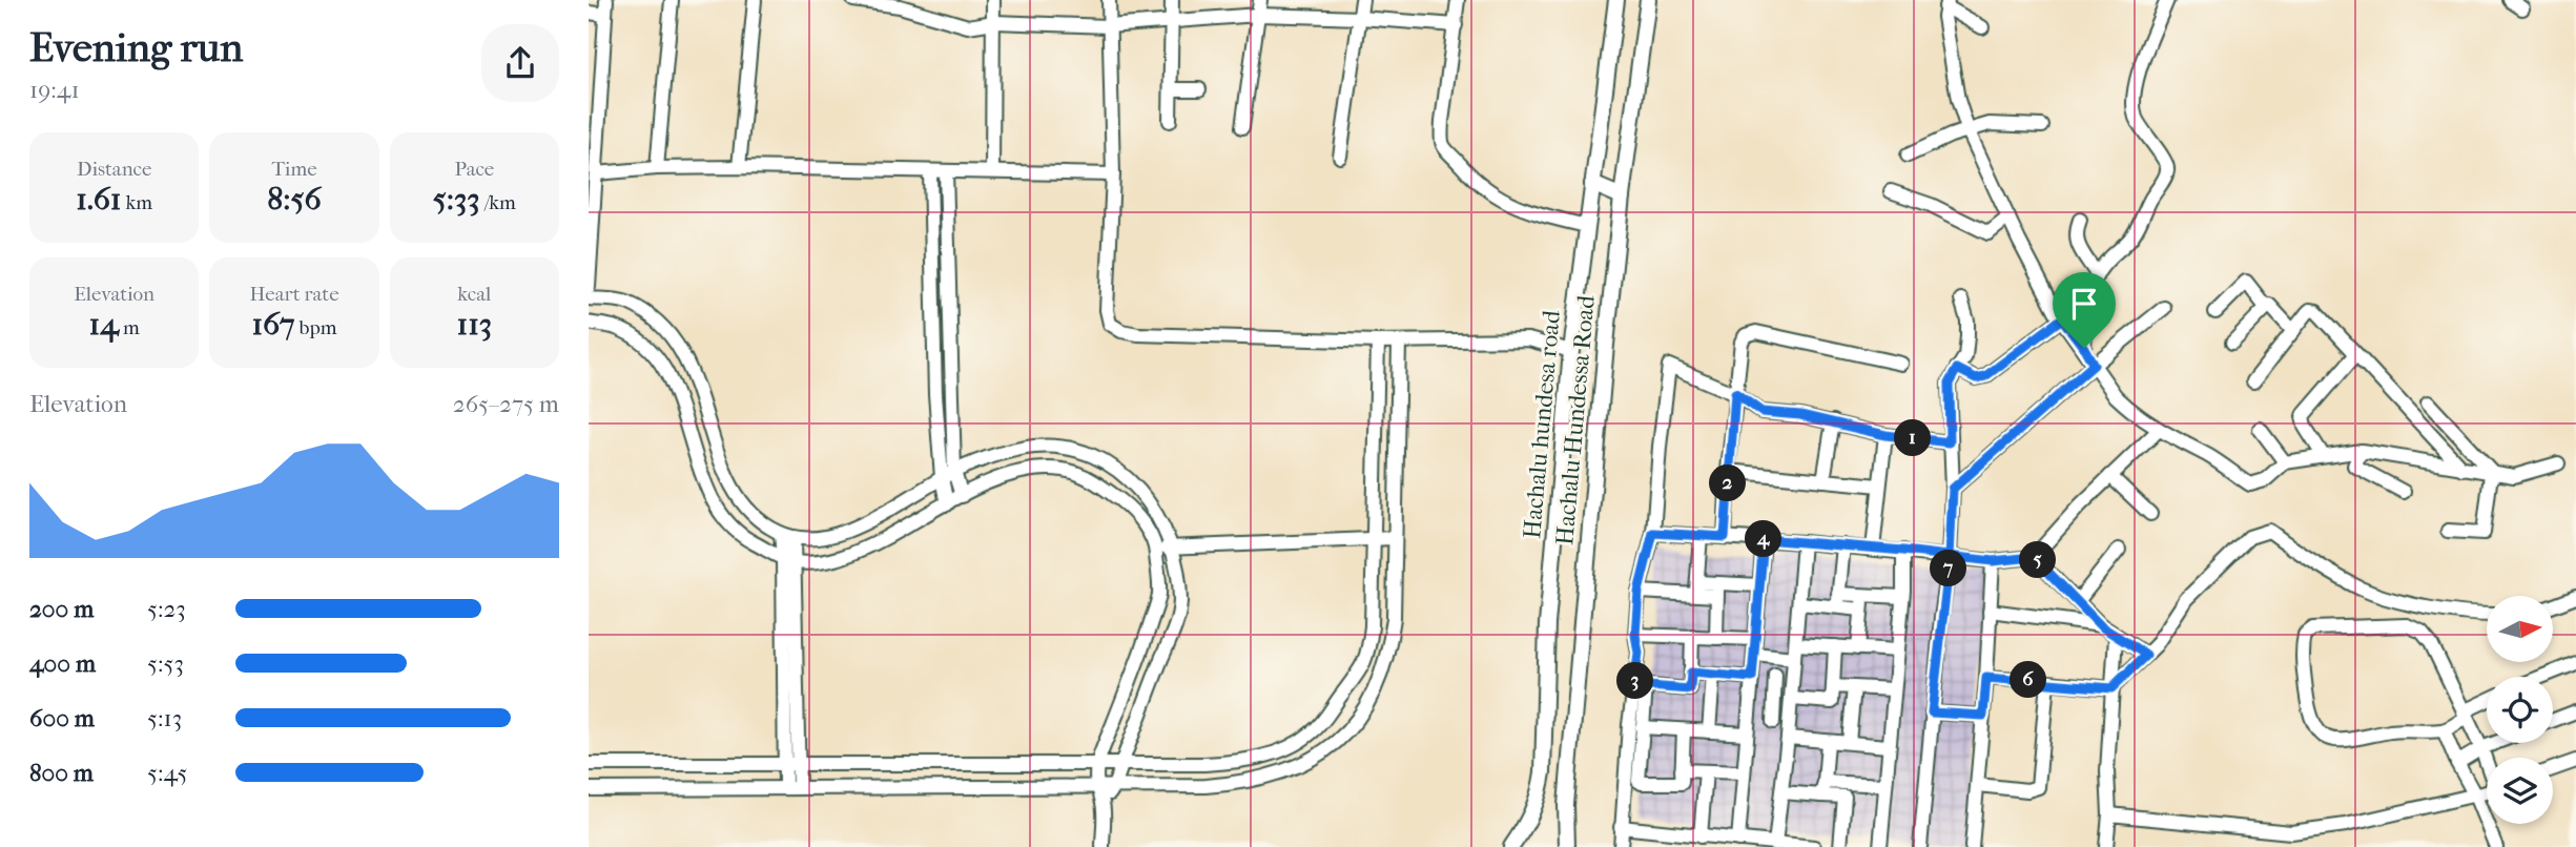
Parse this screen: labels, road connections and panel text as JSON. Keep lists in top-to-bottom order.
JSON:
{
  "streets": {
    "main road": ["Hachalu Hundessa Road", "Hachalu hundesa road"]
  },
  "north": "right",
  "page": {
    "heading": ["Evening run", "19:41"],
    "stats": [
      ["Distance", "1.61 km"],
      ["Time", "8:56"],
      ["Pace", "5:33 /km"],
      ["Elevation", "14 m"],
      ["Heart rate", "167 bpm"],
      ["kcal", "113"]
    ],
    "chart": ["Elevation", "265–275 m"],
    "pins": [
      "1",
      "2",
      "4",
      "5",
      "7",
      "6",
      "3"
    ],
    "list": [
      {
        "name": "200 m",
        "note": "5:23"
      },
      {
        "name": "400 m",
        "note": "5:53"
      },
      {
        "name": "600 m",
        "note": "5:13"
      },
      {
        "name": "800 m",
        "note": "5:45"
      }
    ]
  }
}
